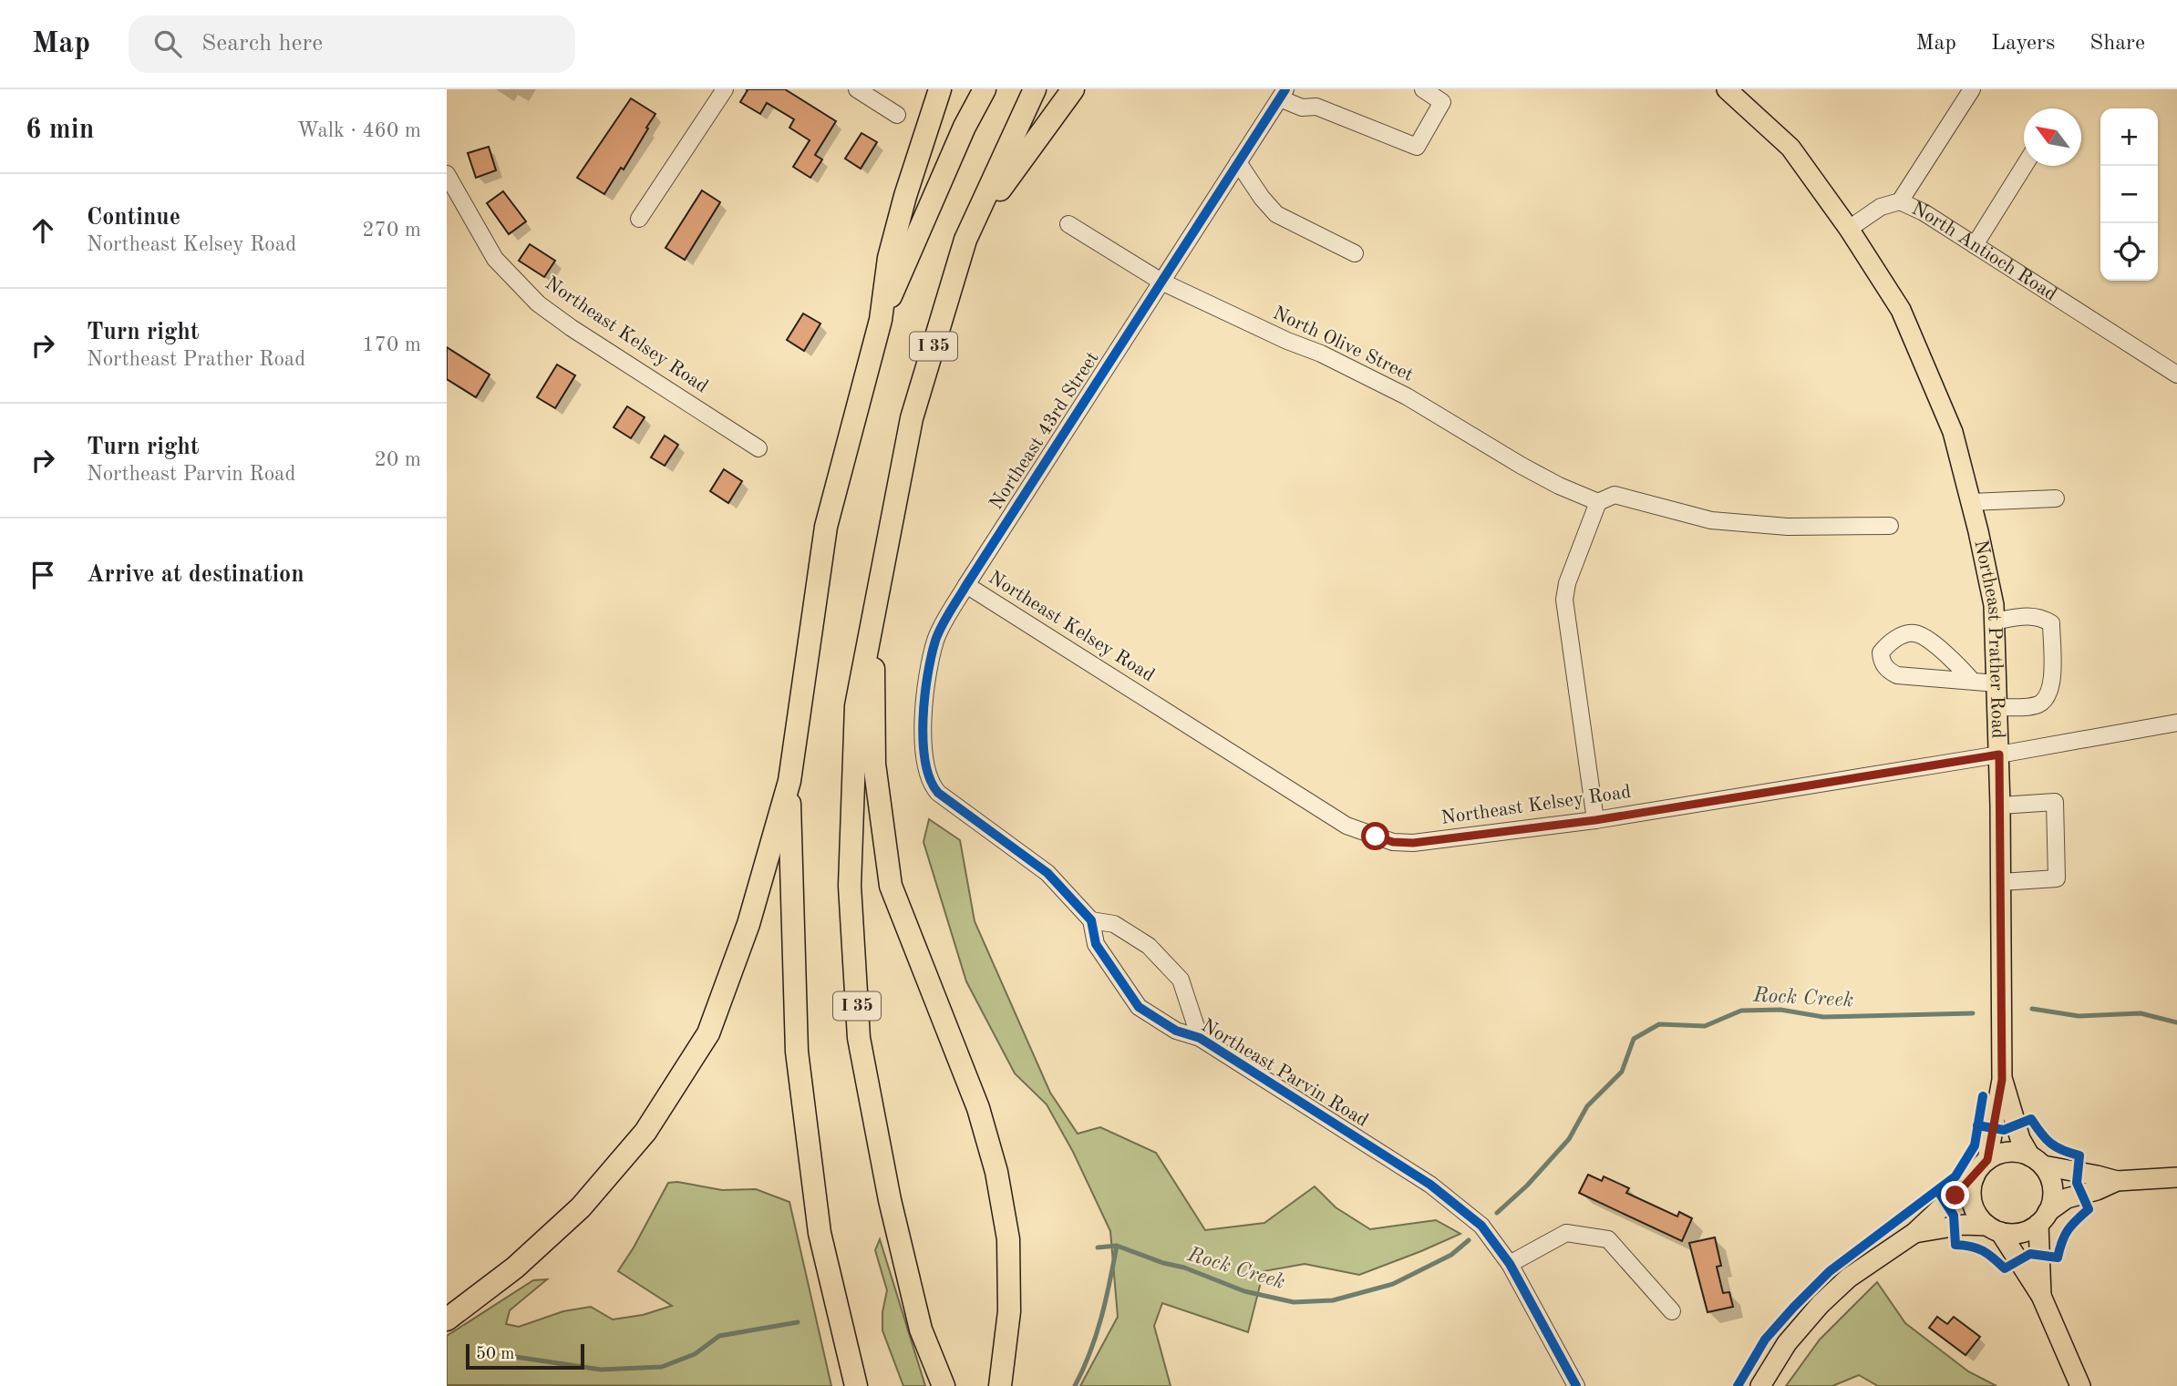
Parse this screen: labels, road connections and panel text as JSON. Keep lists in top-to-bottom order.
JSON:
{
  "streets": {
    "highway": ["I 35"],
    "main road": ["Northeast Prather Road"],
    "street": [
      "North Antioch Road",
      "Northeast Kelsey Road",
      "North Olive Street",
      "Northeast 43rd Street",
      "Northeast Parvin Road"
    ]
  },
  "crossings": [
    ["North Antioch Road", "Northeast Prather Road"],
    ["Northeast Kelsey Road", "Northeast 43rd Street"],
    ["Northeast Kelsey Road", "Northeast Prather Road"],
    ["North Olive Street", "Northeast 43rd Street"],
    ["Northeast 43rd Street", "Northeast Parvin Road"]
  ],
  "water": ["Rock Creek"],
  "scale_bar": "50 m",
  "north": "top left",
  "page": {
    "header": "Map",
    "search": "Search here",
    "nav": ["Map", "Layers", "Share"],
    "heading": ["6 min", "Walk · 460 m"],
    "map_buttons": ["+", "−"],
    "list": [
      ["Continue", "Northeast Kelsey Road", "270 m"],
      ["Turn right", "Northeast Prather Road", "170 m"],
      ["Turn right", "Northeast Parvin Road", "20 m"],
      "Arrive at destination"
    ],
    "scale": "50 m"
  }
}
